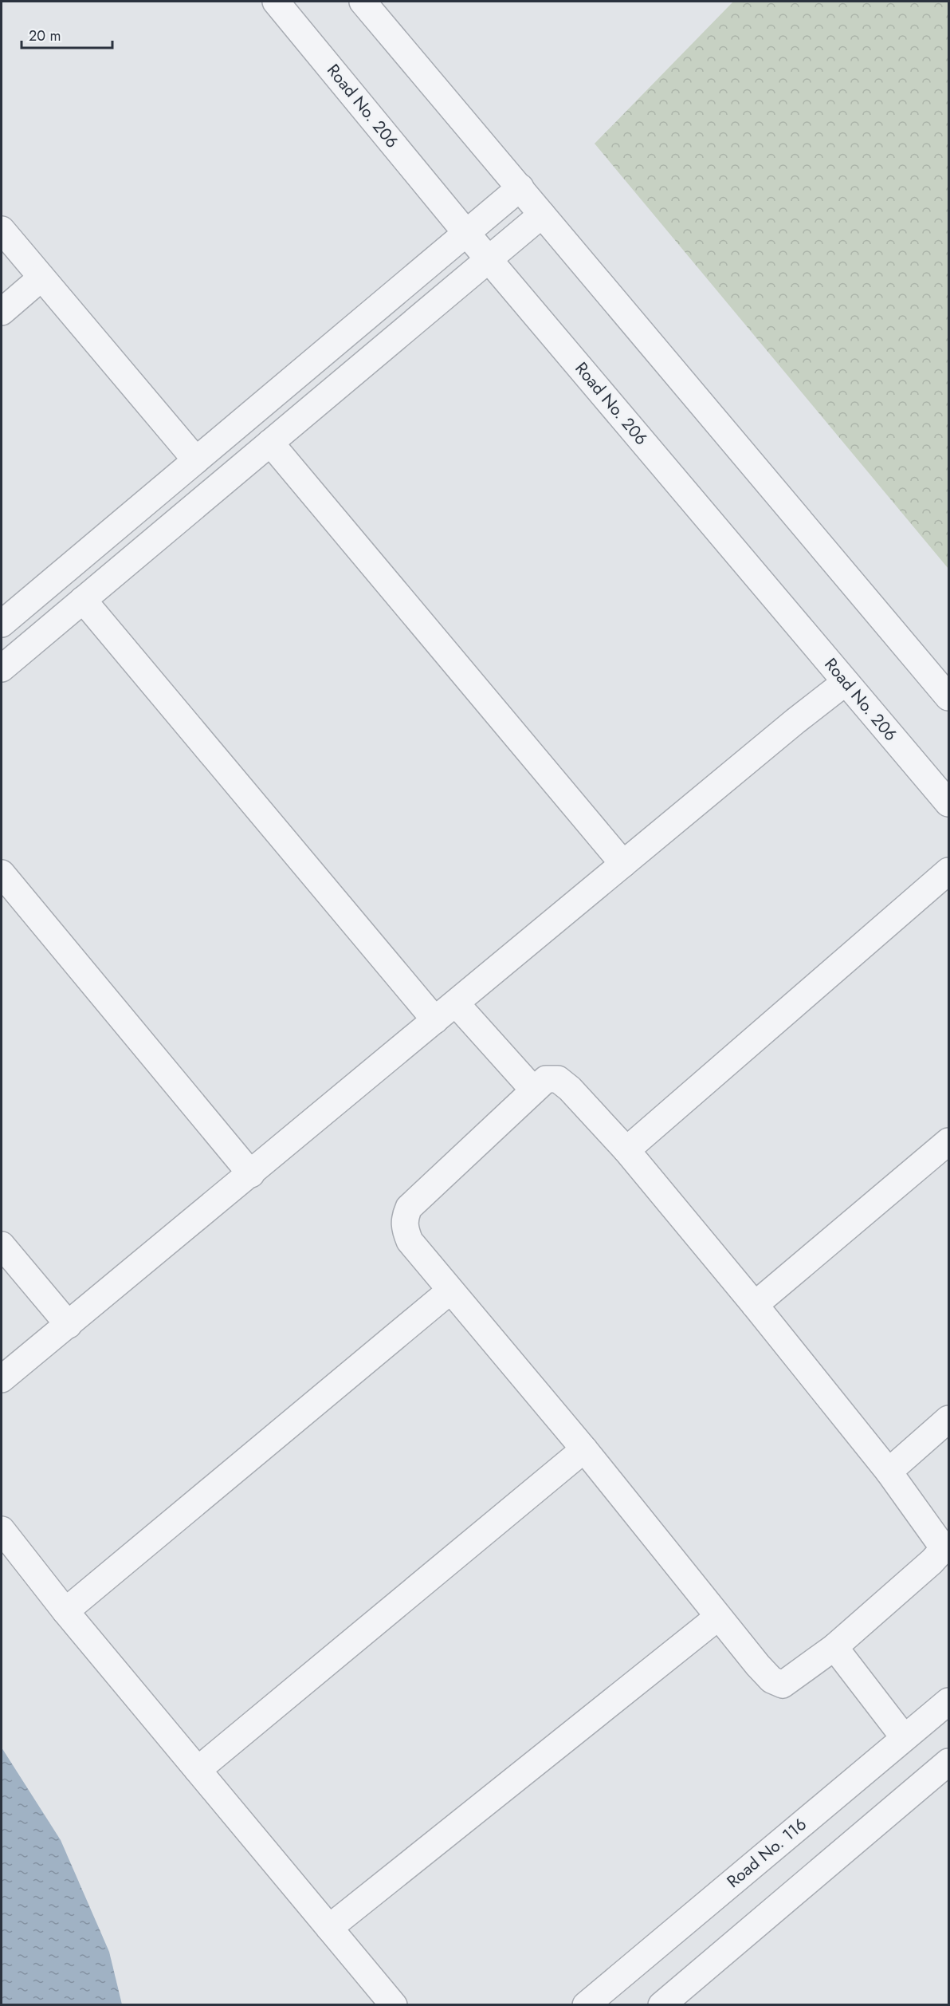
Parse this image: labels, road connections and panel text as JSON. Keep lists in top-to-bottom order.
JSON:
{
  "streets": {
    "street": ["Road No. 206", "Road No. 116"]
  },
  "scale_bar": "20 m"
}
